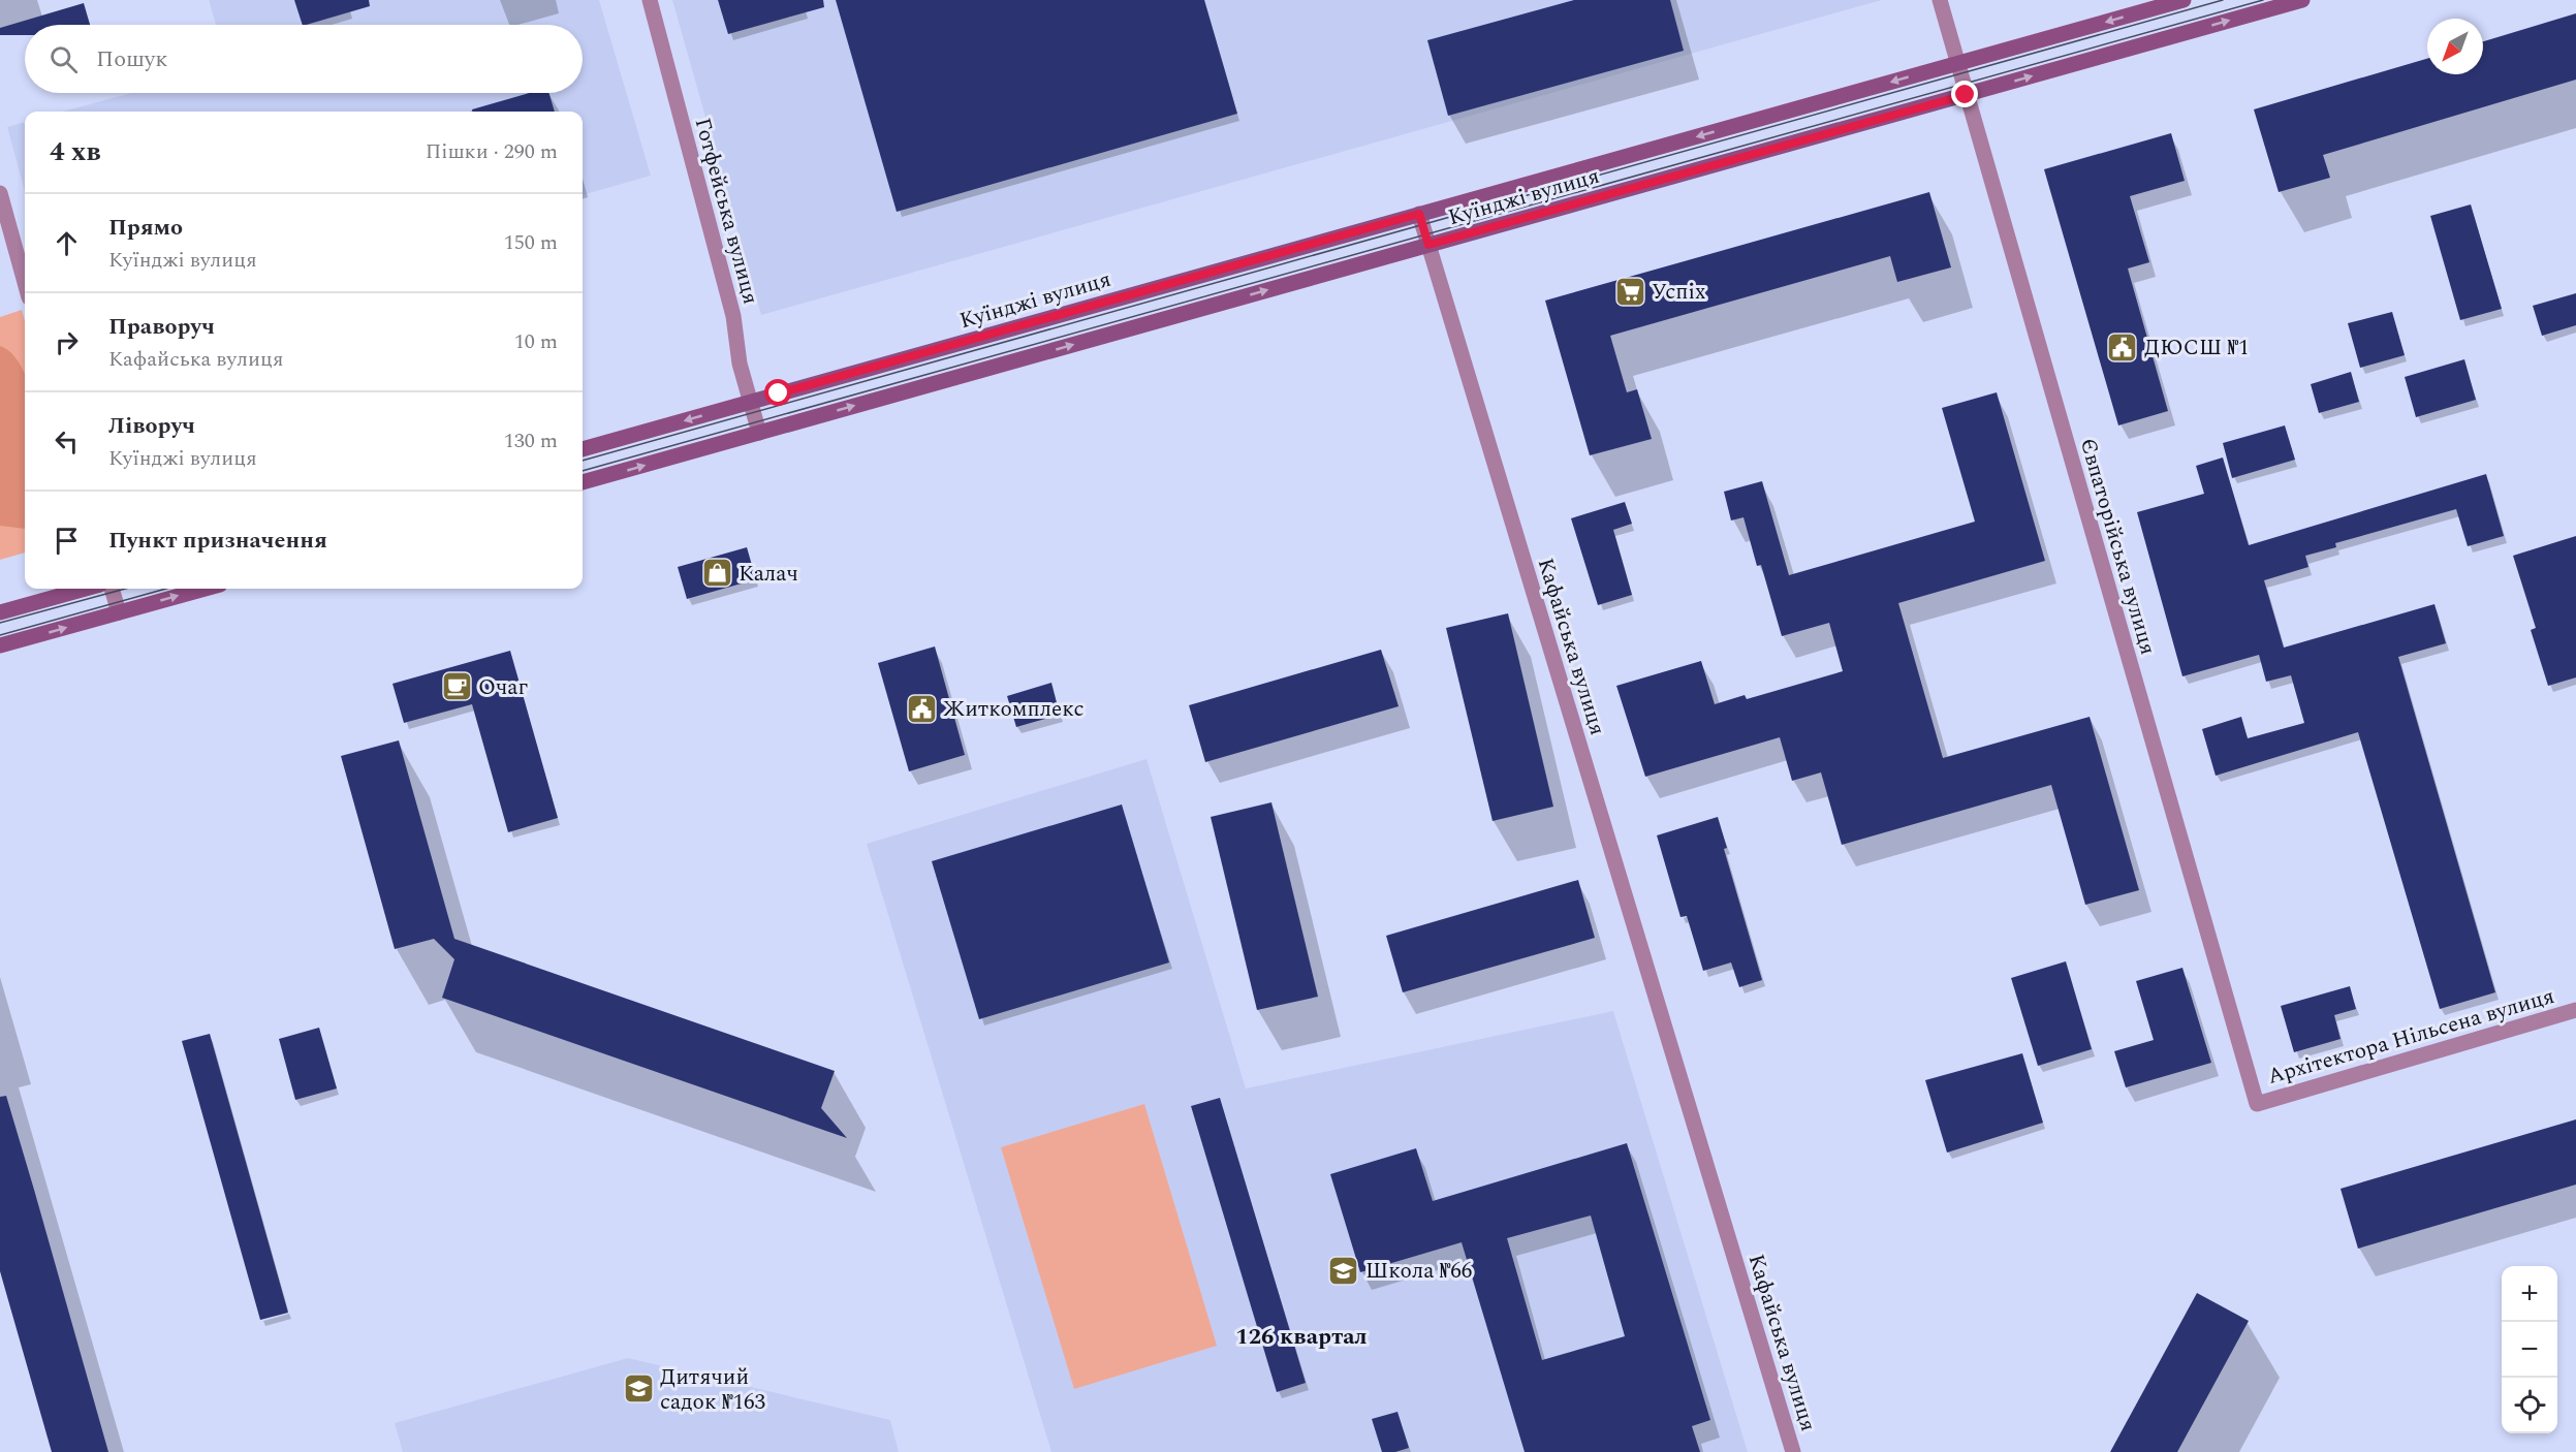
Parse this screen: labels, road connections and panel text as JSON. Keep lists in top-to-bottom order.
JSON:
{
  "streets": {
    "main road": ["Куїнджі вулиця"],
    "street": [
      "Готфейська вулиця",
      "Євпаторійська вулиця",
      "Кафайська вулиця",
      "Архітектора Нільсена вулиця"
    ]
  },
  "crossings": [
    ["Куїнджі вулиця", "Готфейська вулиця"],
    ["Куїнджі вулиця", "Євпаторійська вулиця"],
    ["Куїнджі вулиця", "Кафайська вулиця"],
    ["Євпаторійська вулиця", "Архітектора Нільсена вулиця"]
  ],
  "districts": ["126 квартал"],
  "places": {
    "supermarket": ["Успіх"],
    "public building": ["ДЮСШ №1", "Житкомплекс"],
    "shop": ["Калач"],
    "cafe": ["Очаг"],
    "school or university": ["Школа №66", "Дитячий садок №163"]
  },
  "north": "bottom left",
  "page": {
    "search": "Пошук",
    "heading": ["4 хв", "Пішки · 290 m"],
    "list": [
      ["Прямо", "Куїнджі вулиця", "150 m"],
      ["Праворуч", "Кафайська вулиця", "10 m"],
      ["Ліворуч", "Куїнджі вулиця", "130 m"],
      "Пункт призначення"
    ],
    "map_buttons": ["+", "−"]
  }
}
